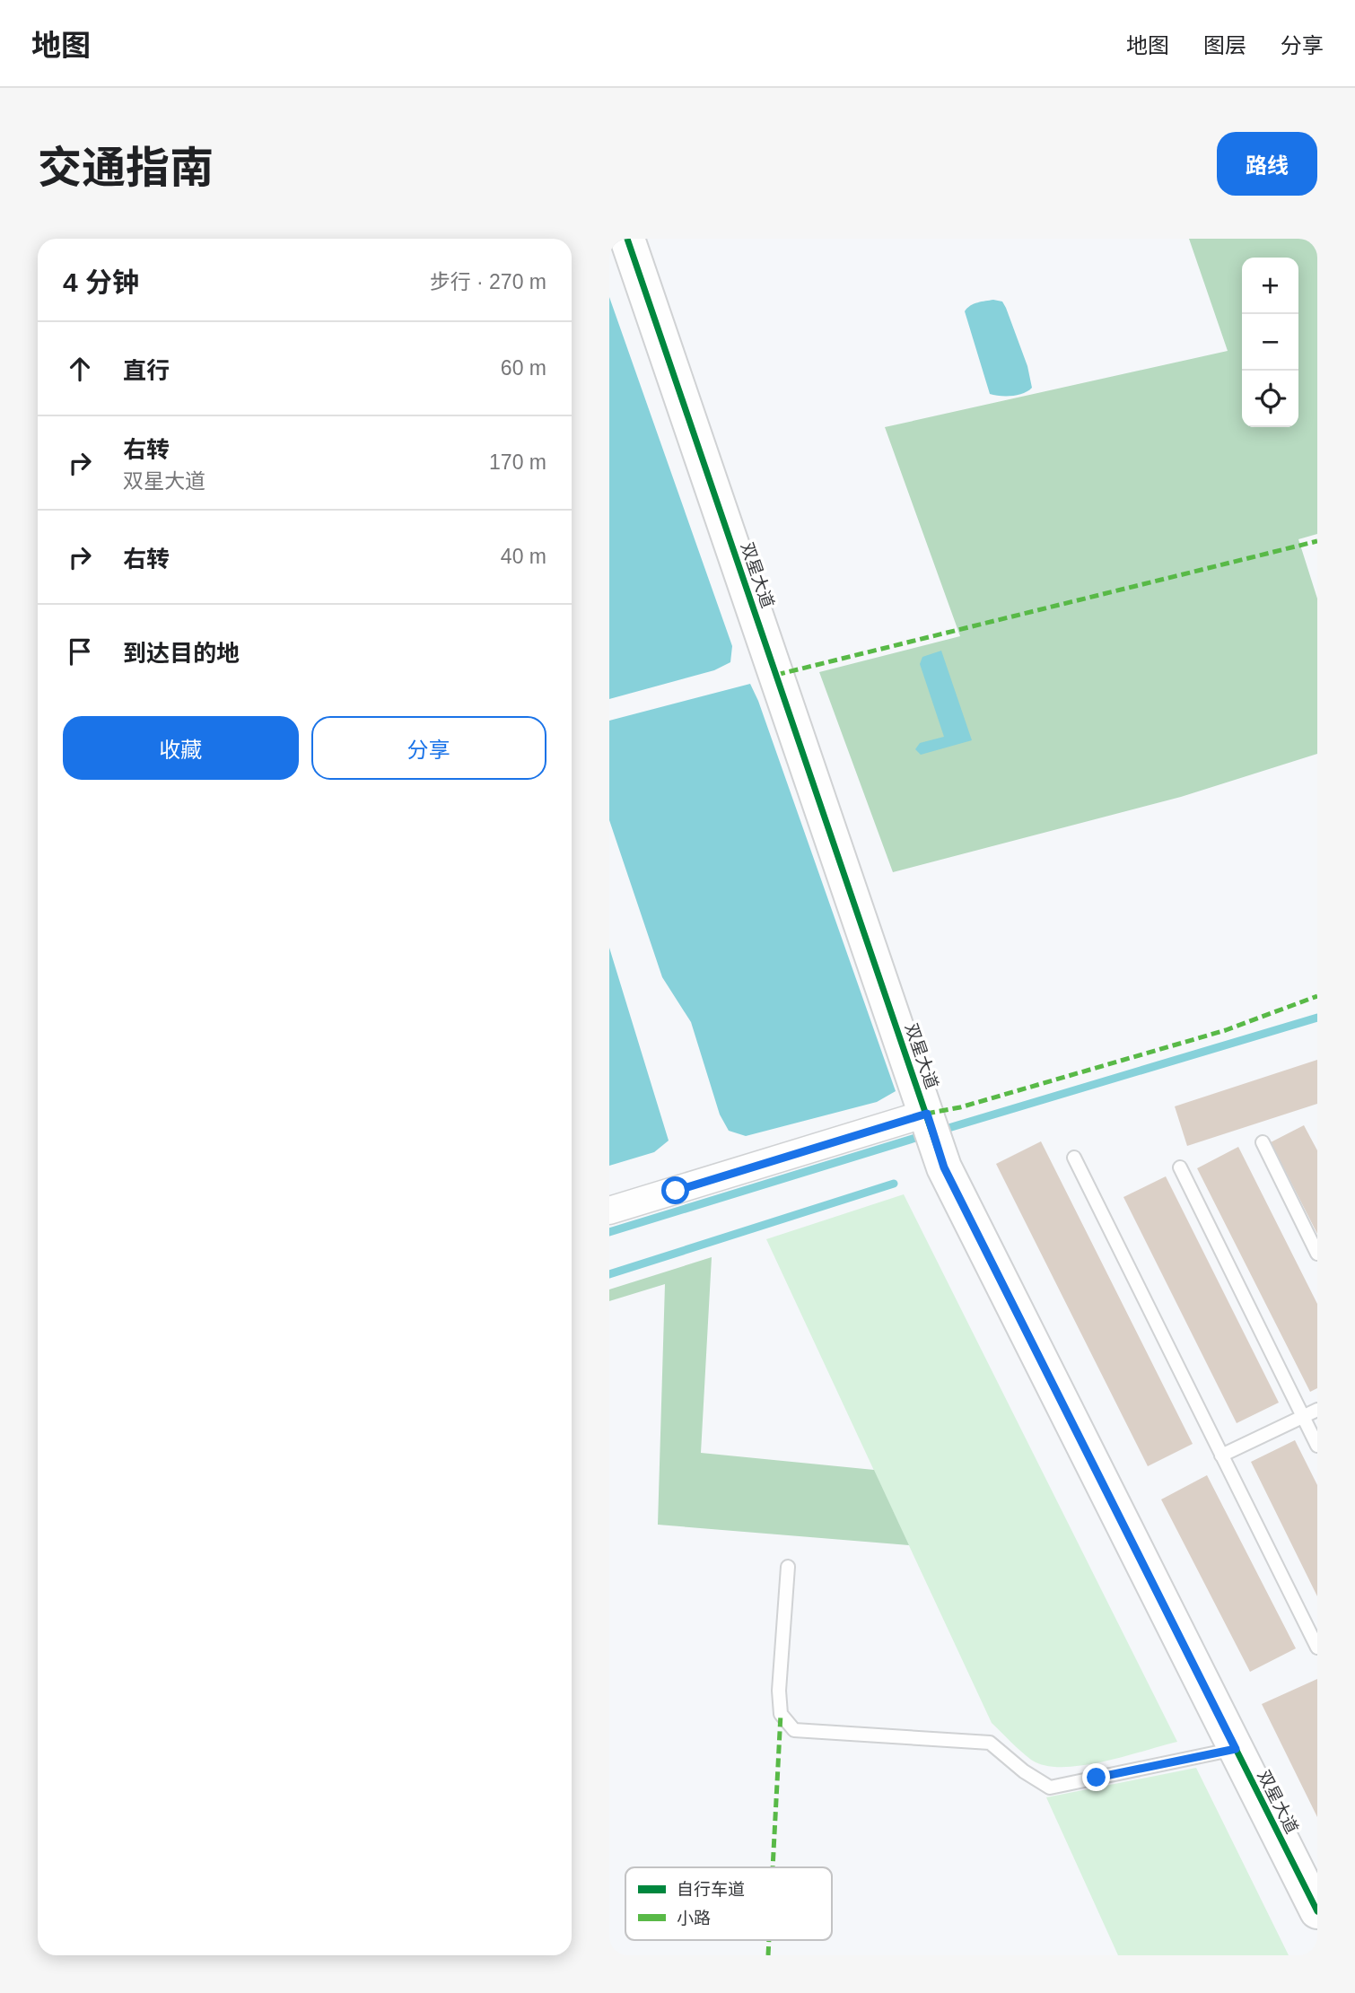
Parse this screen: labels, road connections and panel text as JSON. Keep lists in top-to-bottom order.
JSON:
{
  "streets": {
    "street": ["双星大道"]
  },
  "legend": ["自行车道", "小路"],
  "page": {
    "header": "地图",
    "nav": ["地图", "图层", "分享"],
    "title": "交通指南",
    "buttons": [
      "路线",
      ["收藏", "分享"]
    ],
    "heading": ["4 分钟", "步行 · 270 m"],
    "map_buttons": ["+", "−"],
    "list": [
      ["直行", "60 m"],
      ["右转", "双星大道", "170 m"],
      ["右转", "40 m"],
      "到达目的地"
    ]
  }
}
